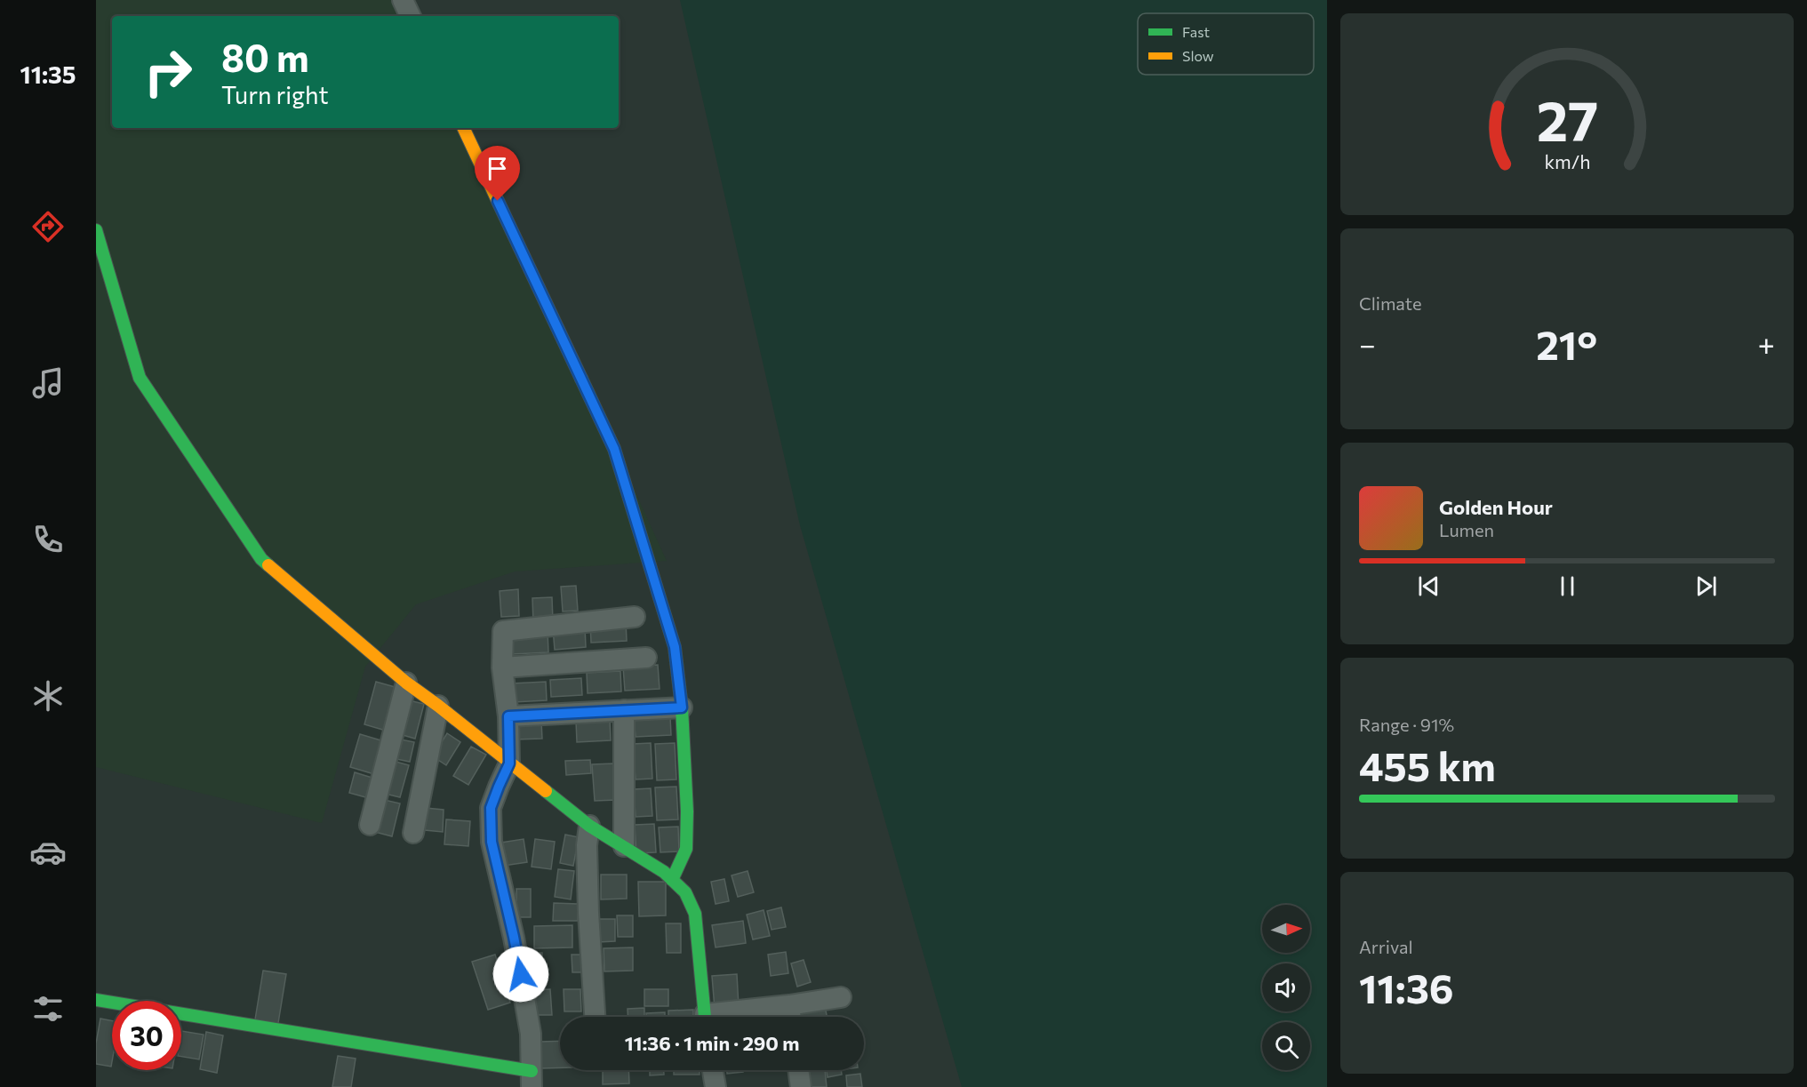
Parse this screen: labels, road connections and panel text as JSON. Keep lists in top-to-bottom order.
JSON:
{
  "legend": ["Fast", "Slow"],
  "north": "right",
  "page": {
    "tabs": "11:35",
    "turn": ["80 m", "Turn right"],
    "tile": [
      "Climate",
      ["Range · 91%", "455 km"],
      ["Arrival", "11:36"]
    ],
    "heat": ["−", "21°", "+"],
    "song": ["Golden Hour", "Lumen"],
    "limit": "30",
    "trip": "11:36 · 1 min · 290 m",
    "gauge": ["27", "km/h"]
  }
}
